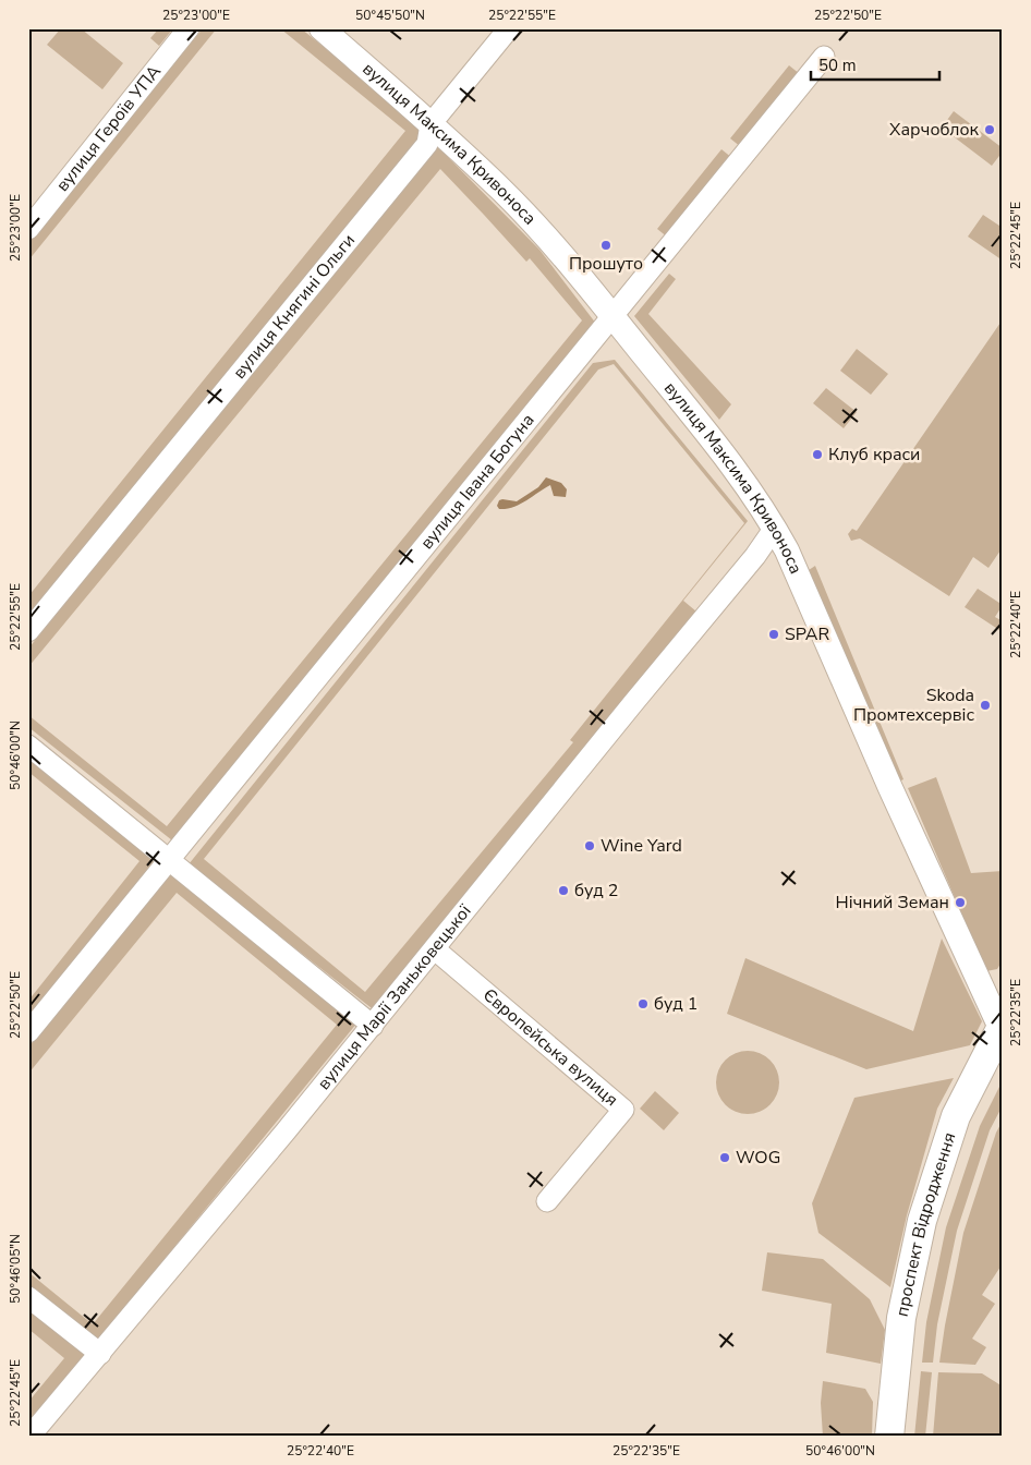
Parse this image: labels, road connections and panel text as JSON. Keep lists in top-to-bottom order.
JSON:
{
  "streets": {
    "main road": ["проспект Відродження"],
    "street": [
      "вулиця Героїв УПА",
      "вулиця Максима Кривоноса",
      "вулиця Княгині Ольги",
      "вулиця Івана Богуна",
      "вулиця Марії Заньковецької",
      "Європейська вулиця"
    ]
  },
  "crossings": [
    ["вулиця Максима Кривоноса", "вулиця Княгині Ольги"],
    ["вулиця Максима Кривоноса", "вулиця Івана Богуна"],
    ["вулиця Максима Кривоноса", "вулиця Марії Заньковецької"],
    ["вулиця Максима Кривоноса", "проспект Відродження"],
    ["вулиця Марії Заньковецької", "Європейська вулиця"]
  ],
  "places": [
    "Харчоблок",
    "Прошуто",
    "Клуб краси",
    "SPAR",
    "Skoda Промтехсервіс",
    "Wine Yard",
    "буд 2",
    "Нічний Земан",
    "буд 1",
    "WOG"
  ],
  "scale_bar": "50 m",
  "coordinates": [
    "25°23'00\"E",
    "50°45'50\"N",
    "25°22'55\"E",
    "25°22'50\"E",
    "25°22'45\"E",
    "25°22'40\"E",
    "50°46'00\"N",
    "25°22'35\"E",
    "50°46'05\"N"
  ]
}
